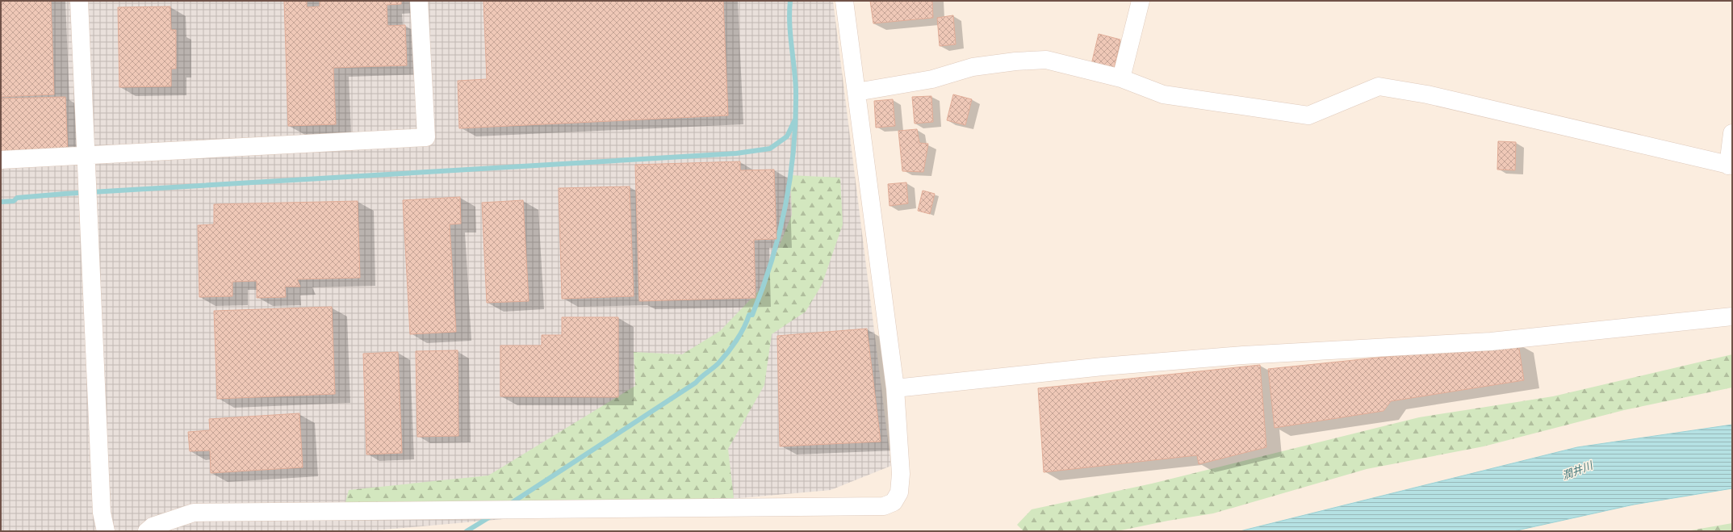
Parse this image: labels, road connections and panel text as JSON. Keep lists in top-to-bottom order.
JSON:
{
  "water": ["潤井川"]
}
